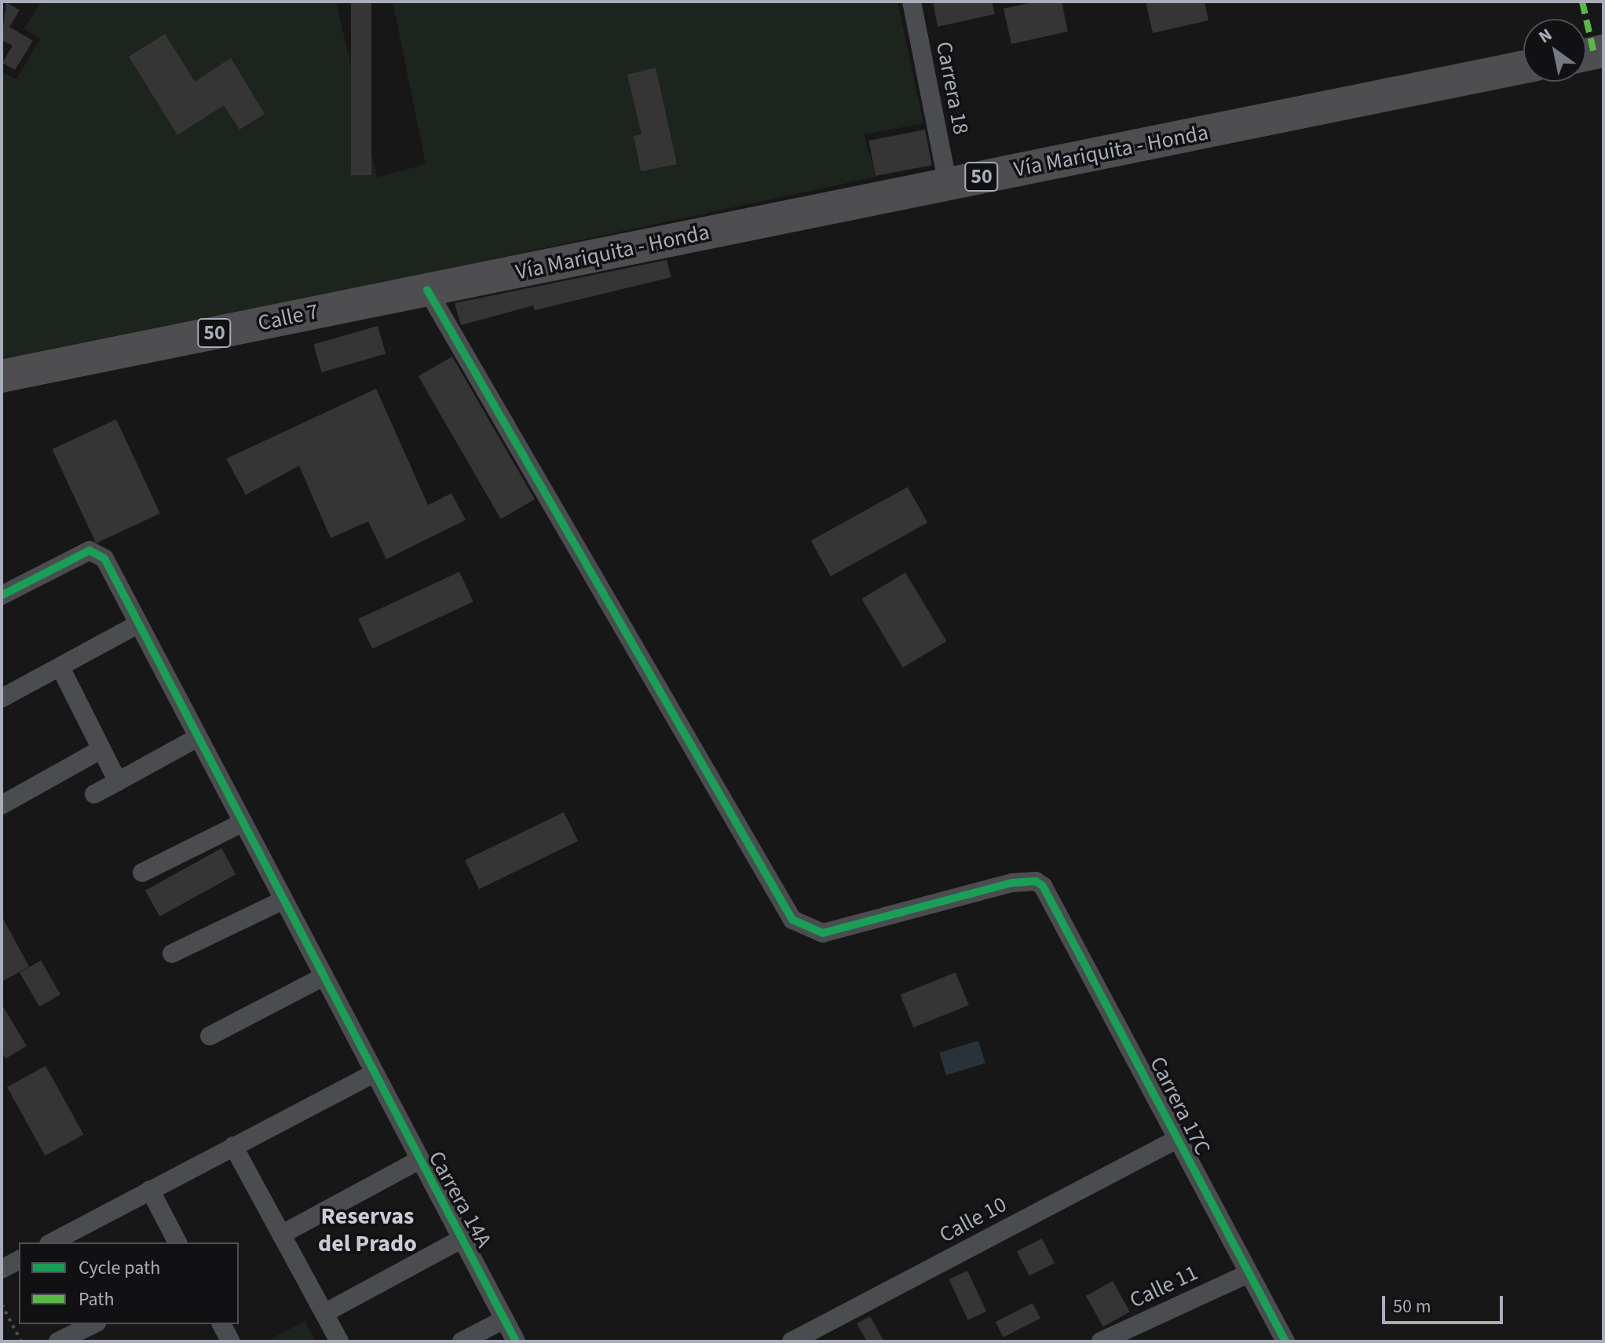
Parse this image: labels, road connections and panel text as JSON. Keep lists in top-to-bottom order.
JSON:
{
  "streets": {
    "highway": ["Vía Mariquita - Honda", "50", "Calle 7"],
    "street": [
      "Carrera 18",
      "Carrera 17C",
      "Carrera 14A",
      "Calle 10",
      "Calle 11"
    ]
  },
  "crossings": [
    ["Carrera 18", "Vía Mariquita - Honda"],
    ["Vía Mariquita - Honda", "Calle 7"],
    ["Vía Mariquita - Honda", "Carrera 17C"],
    ["Calle 7", "Carrera 17C"],
    ["Carrera 17C", "Calle 10"],
    ["Carrera 17C", "Calle 11"]
  ],
  "districts": ["Reservas del Prado"],
  "legend": ["Cycle path", "Path"],
  "scale_bar": "50 m",
  "north": "top left"
}
